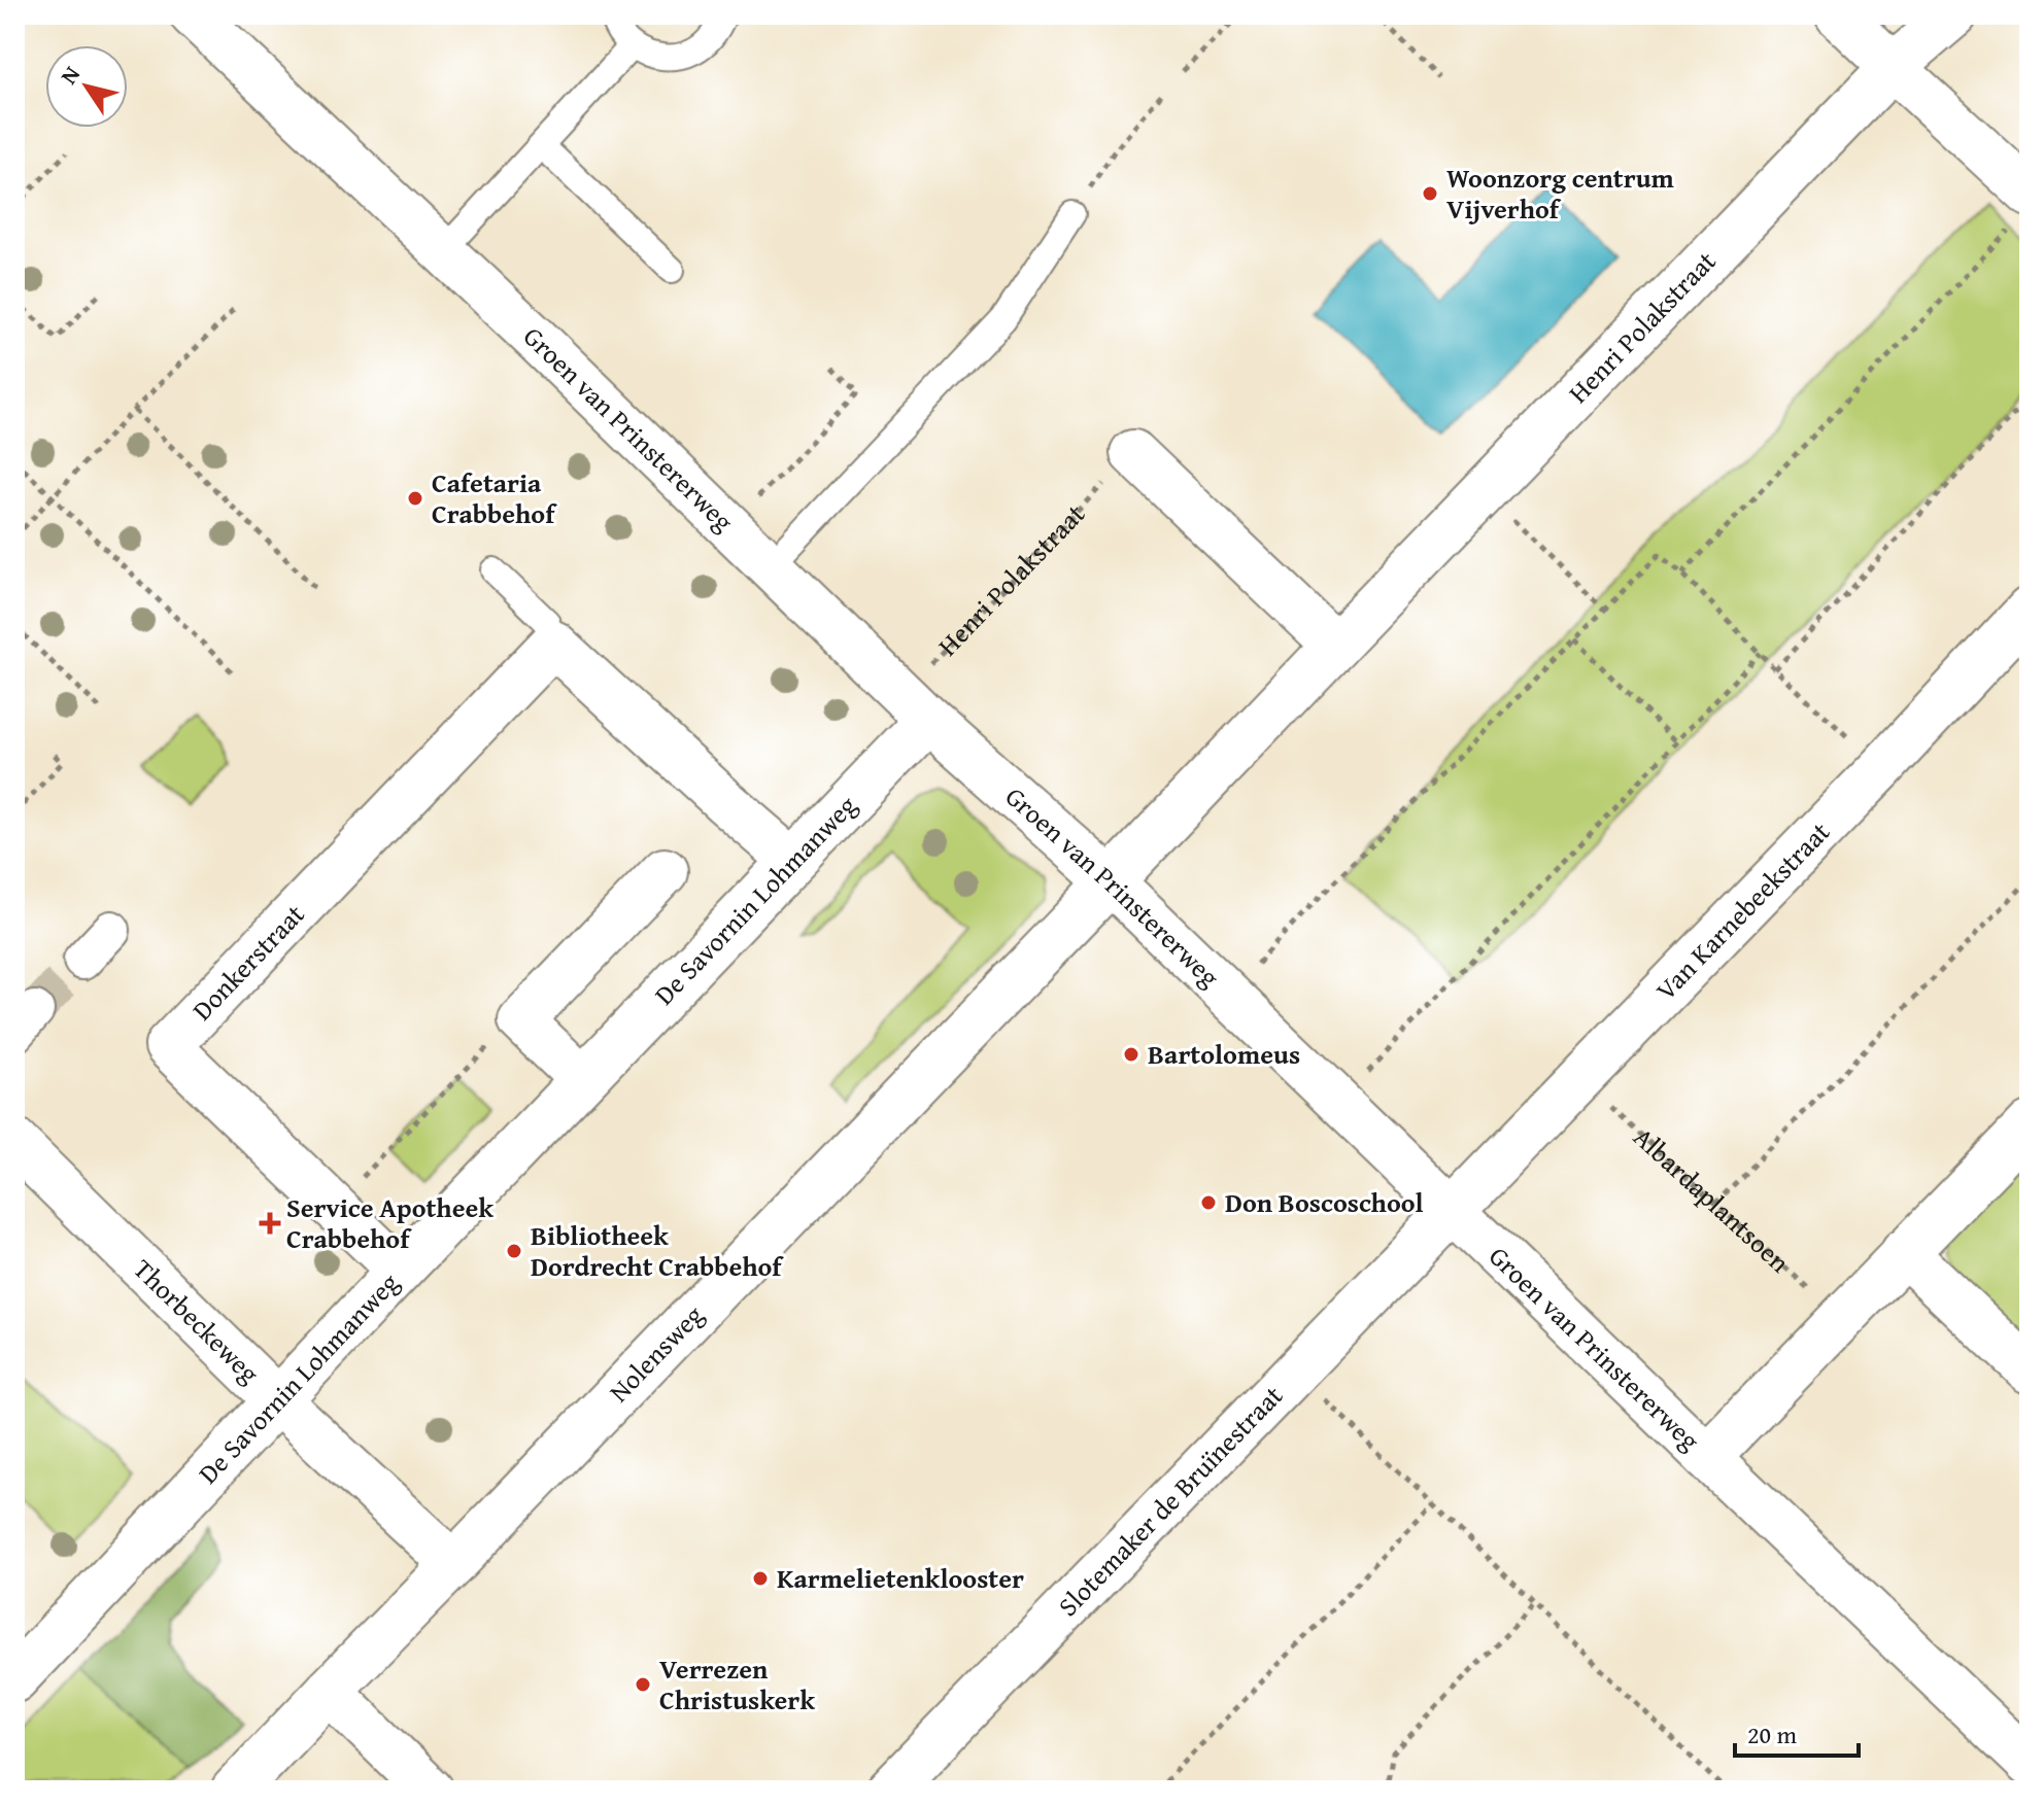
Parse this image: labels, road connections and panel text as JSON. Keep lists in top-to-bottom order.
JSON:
{
  "streets": {
    "street": [
      "Henri Polakstraat",
      "Groen van Prinstererweg",
      "De Savornin Lohmanweg",
      "Van Karnebeekstraat",
      "Donkerstraat",
      "Thorbeckeweg",
      "Nolensweg",
      "Slotemaker de Bruïnestraat"
    ],
    "path": ["Albardaplantsoen"]
  },
  "crossings": [
    ["Henri Polakstraat", "Groen van Prinstererweg"],
    ["Henri Polakstraat", "De Savornin Lohmanweg"],
    ["Henri Polakstraat", "Nolensweg"],
    ["Groen van Prinstererweg", "De Savornin Lohmanweg"],
    ["Groen van Prinstererweg", "Van Karnebeekstraat"],
    ["Groen van Prinstererweg", "Nolensweg"],
    ["Groen van Prinstererweg", "Slotemaker de Bruïnestraat"],
    ["De Savornin Lohmanweg", "Donkerstraat"],
    ["De Savornin Lohmanweg", "Thorbeckeweg"],
    ["Van Karnebeekstraat", "Albardaplantsoen"],
    ["Van Karnebeekstraat", "Slotemaker de Bruïnestraat"],
    ["Thorbeckeweg", "Nolensweg"]
  ],
  "places": {
    "other": [
      "Woonzorg centrum Vijverhof",
      "Cafetaria Crabbehof",
      "Bartolomeus",
      "Don Boscoschool",
      "Bibliotheek Dordrecht Crabbehof",
      "Karmelietenklooster",
      "Verrezen Christuskerk"
    ],
    "health": ["Service Apotheek Crabbehof"]
  },
  "scale_bar": "20 m",
  "north": "top left"
}
